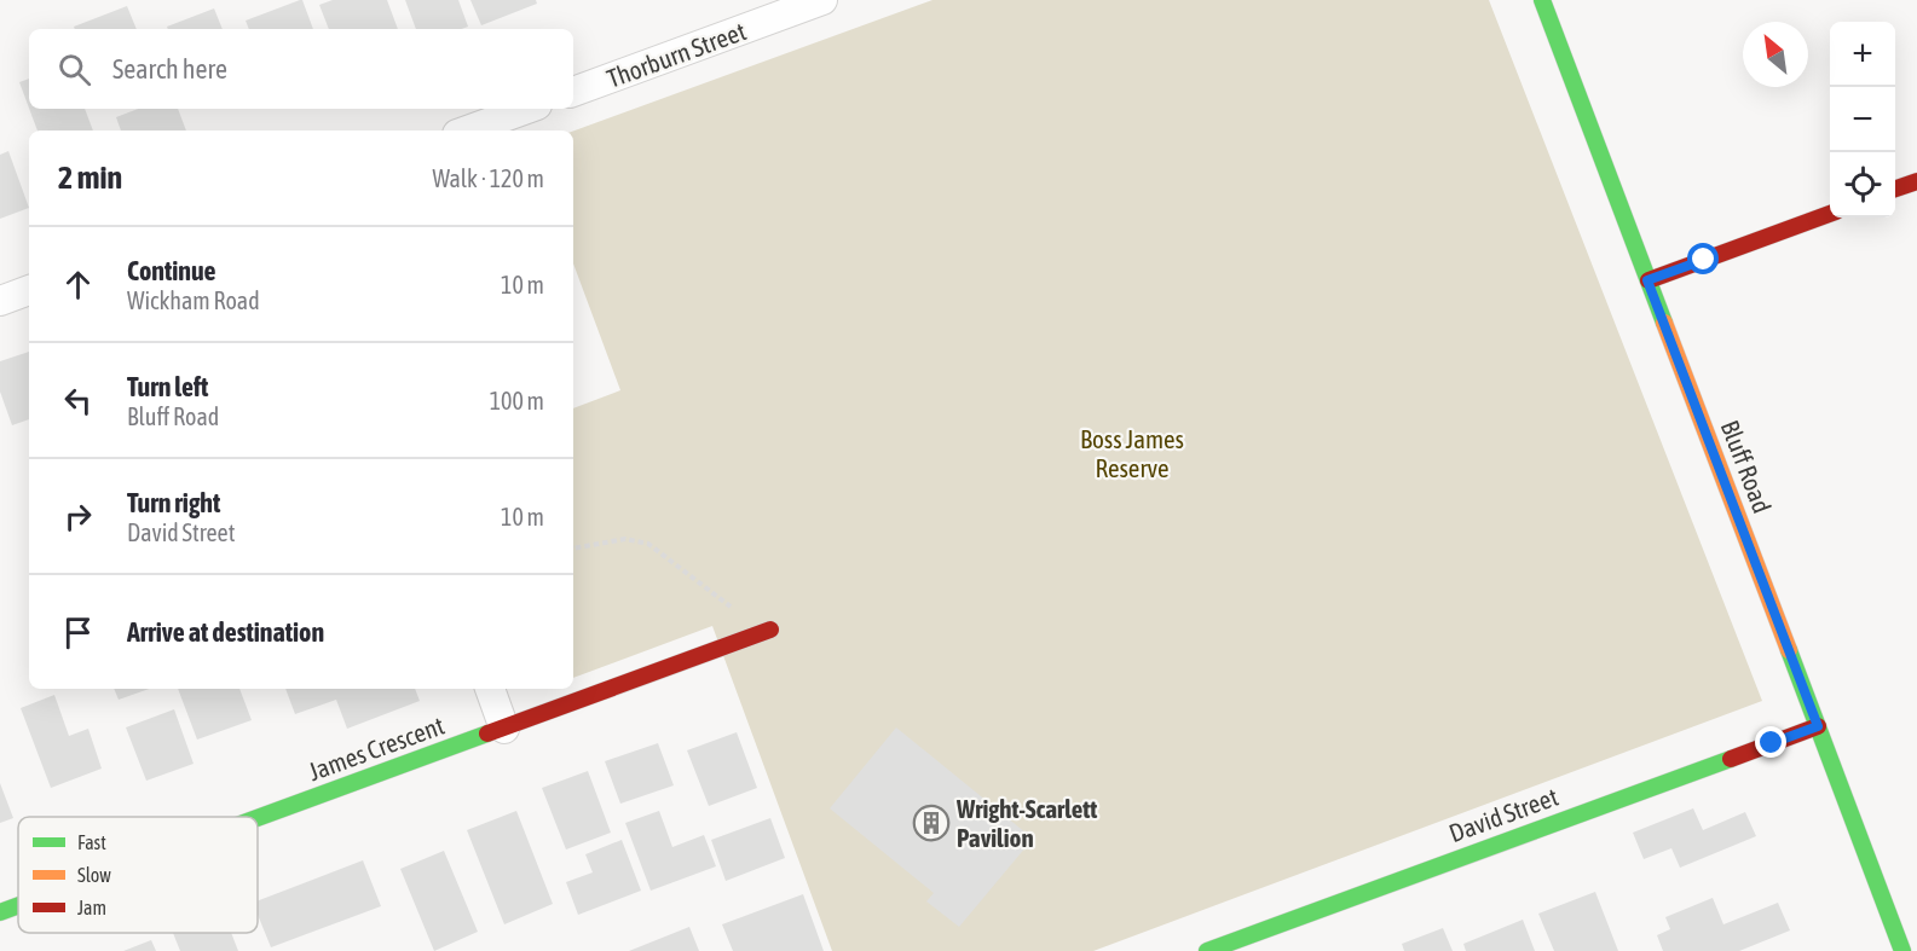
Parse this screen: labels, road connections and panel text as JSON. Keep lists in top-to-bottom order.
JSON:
{
  "streets": {
    "street": [
      "Thorburn Street",
      "Bluff Road",
      "James Crescent",
      "David Street"
    ]
  },
  "crossings": [
    ["Bluff Road", "David Street"]
  ],
  "parks": ["Boss James Reserve"],
  "places": {
    "building": ["Wright-Scarlett Pavilion"]
  },
  "legend": ["Fast", "Slow", "Jam"],
  "north": "top left",
  "page": {
    "map_buttons": ["+", "−"],
    "search": "Search here",
    "heading": ["2 min", "Walk · 120 m"],
    "list": [
      ["Continue", "Wickham Road", "10 m"],
      ["Turn left", "Bluff Road", "100 m"],
      ["Turn right", "David Street", "10 m"],
      "Arrive at destination"
    ]
  }
}
